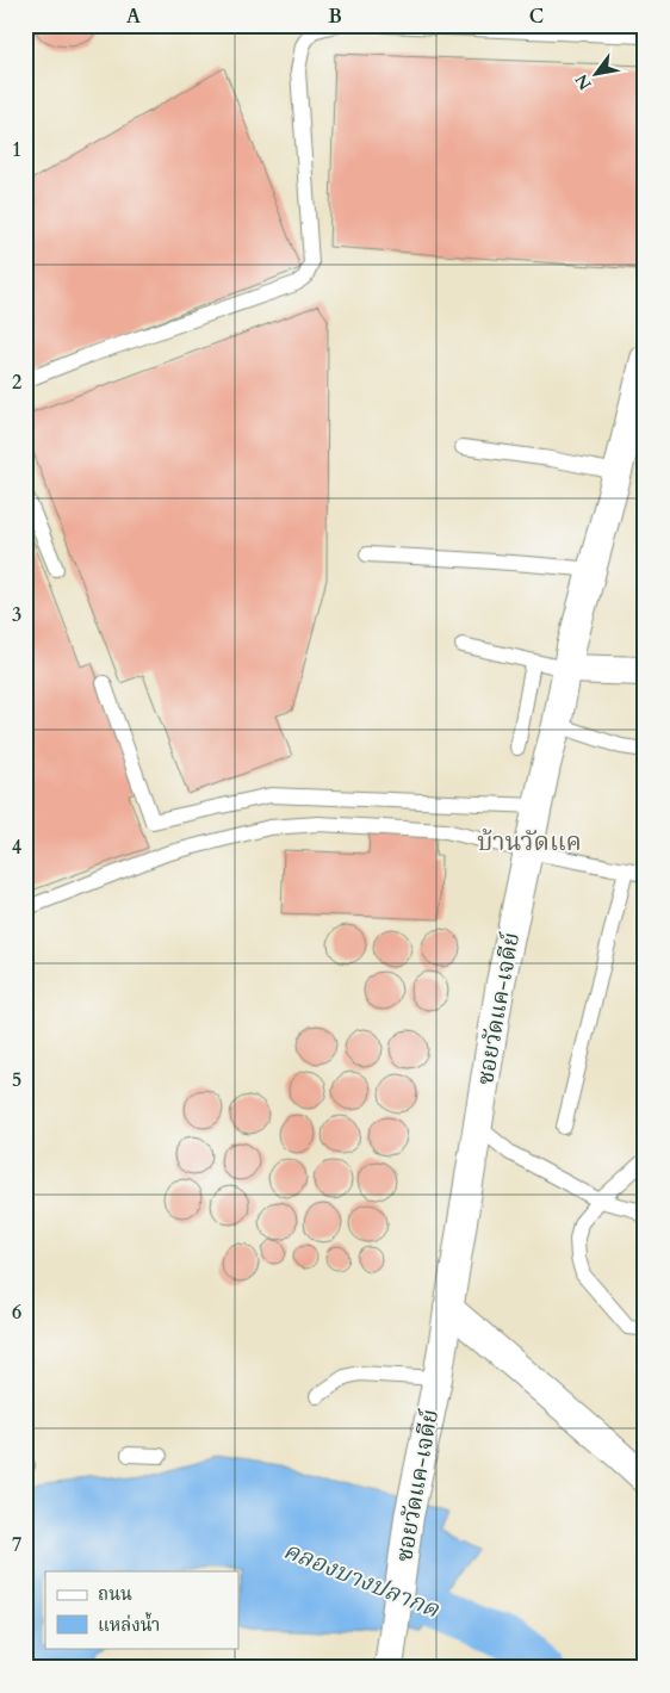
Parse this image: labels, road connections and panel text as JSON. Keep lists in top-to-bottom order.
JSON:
{
  "streets": {
    "street": ["ซอยวัดแค-เจดีย์"]
  },
  "districts": ["บ้านวัดแค"],
  "water": ["คลองบางปลากด"],
  "legend": ["ถนน", "แหล่งน้ำ"],
  "north": "bottom left",
  "grid": {
    "columns": ["A", "B", "C"],
    "rows": [
      "1",
      "2",
      "3",
      "4",
      "5",
      "6",
      "7"
    ]
  }
}
